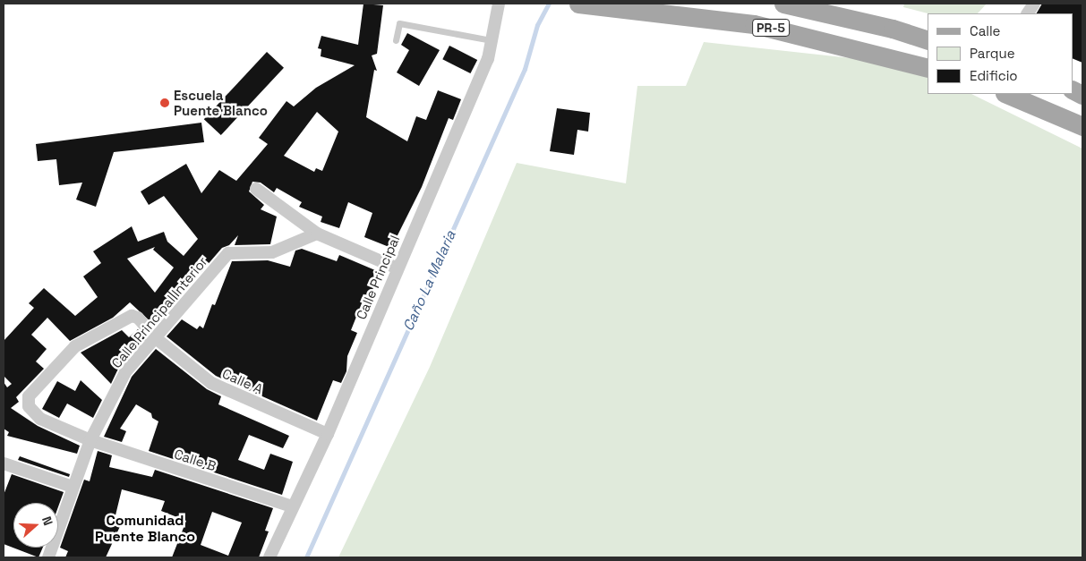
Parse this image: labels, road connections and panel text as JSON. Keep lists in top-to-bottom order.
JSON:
{
  "streets": {
    "main road": ["PR-5"],
    "street": [
      "Calle Principal",
      "Calle Principal Interior",
      "Calle A",
      "Calle B"
    ]
  },
  "crossings": [
    ["Calle Principal", "Calle A"],
    ["Calle Principal", "Calle B"],
    ["Calle Principal Interior", "Calle A"],
    ["Calle Principal Interior", "Calle B"],
    ["Calle A", "Calle B"]
  ],
  "districts": ["Comunidad Puente Blanco"],
  "water": ["Caño La Malaria"],
  "places": ["Escuela Puente Blanco"],
  "legend": ["Calle", "Parque", "Edificio"],
  "north": "right"
}
